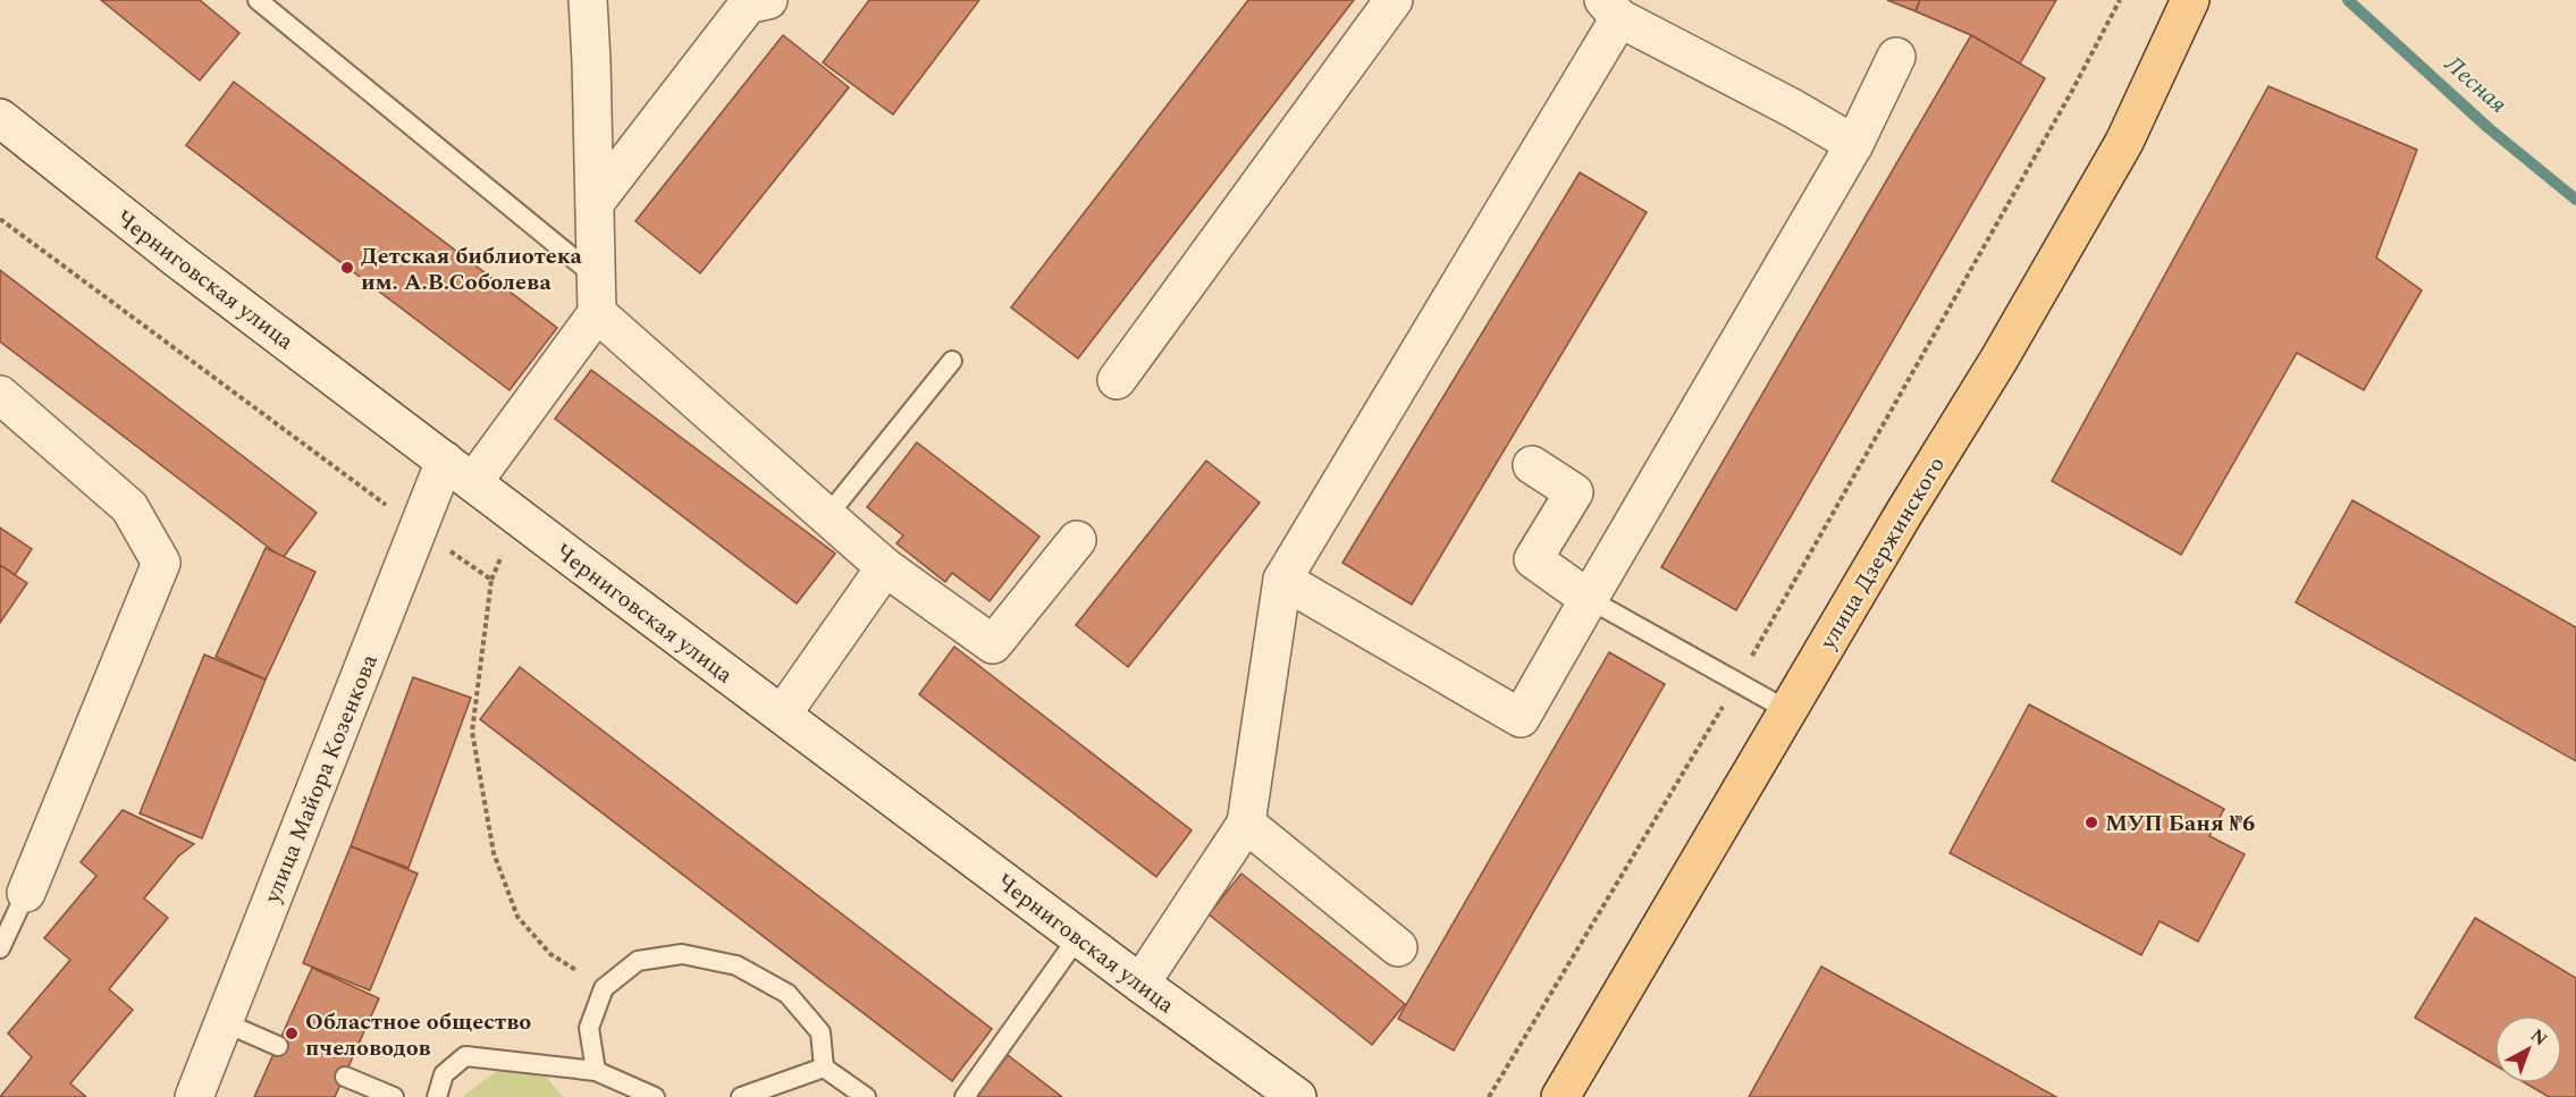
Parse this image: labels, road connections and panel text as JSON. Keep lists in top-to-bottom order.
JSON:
{
  "streets": {
    "main road": ["улица Дзержинского"],
    "street": ["Черниговская улица", "улица Майора Козенкова"]
  },
  "crossings": [
    ["Черниговская улица", "улица Майора Козенкова"]
  ],
  "water": ["Лесная"],
  "places": ["Детская библиотека им. А.В.Соболева", "МУП Баня №6", "Областное общество пчеловодов"],
  "north": "top right"
}
